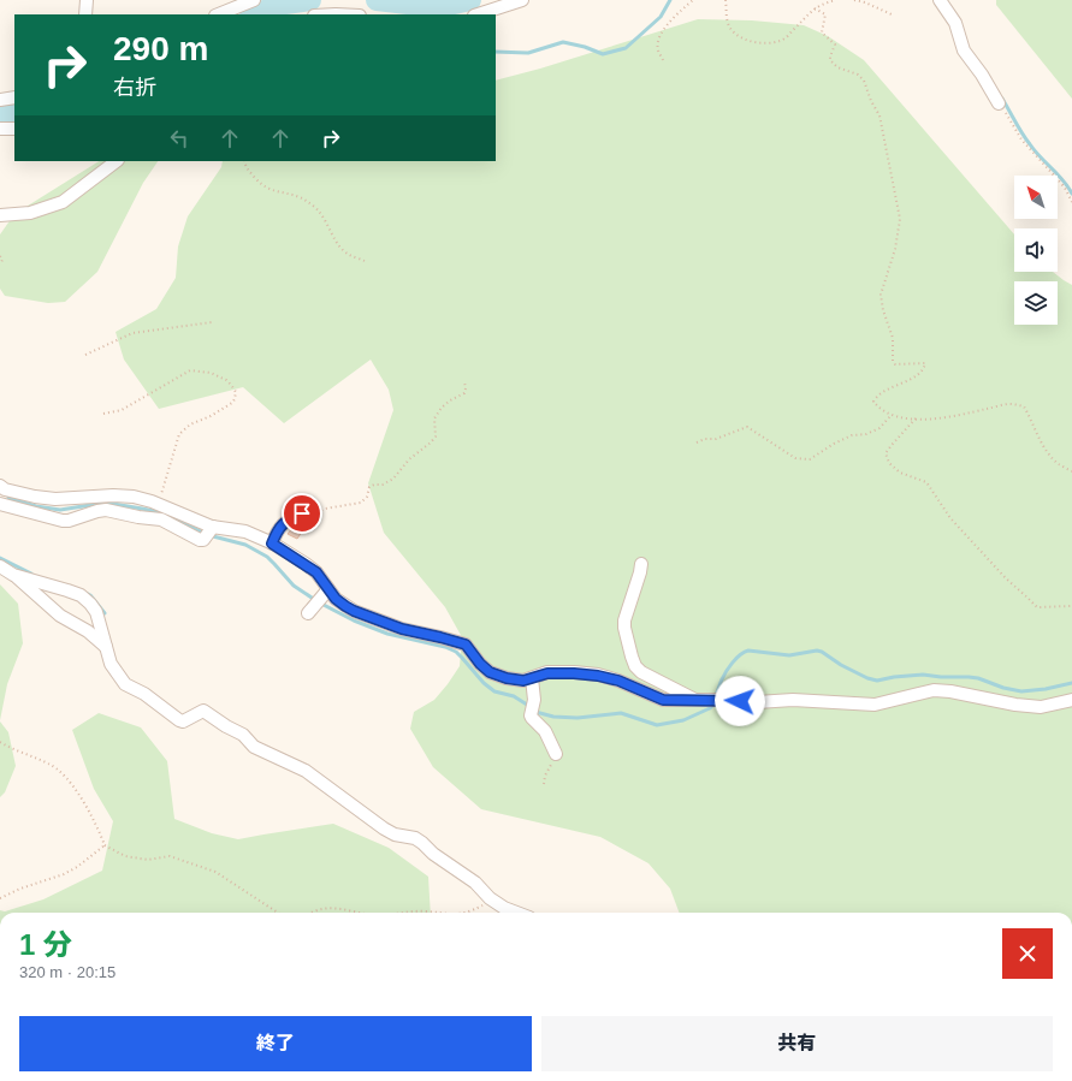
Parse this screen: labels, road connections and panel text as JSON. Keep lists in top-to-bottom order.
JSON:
{
  "north": "top left",
  "page": {
    "turn": ["290 m", "右折"],
    "heading": ["1 分", "320 m · 20:15"],
    "buttons": ["終了", "共有"]
  }
}
